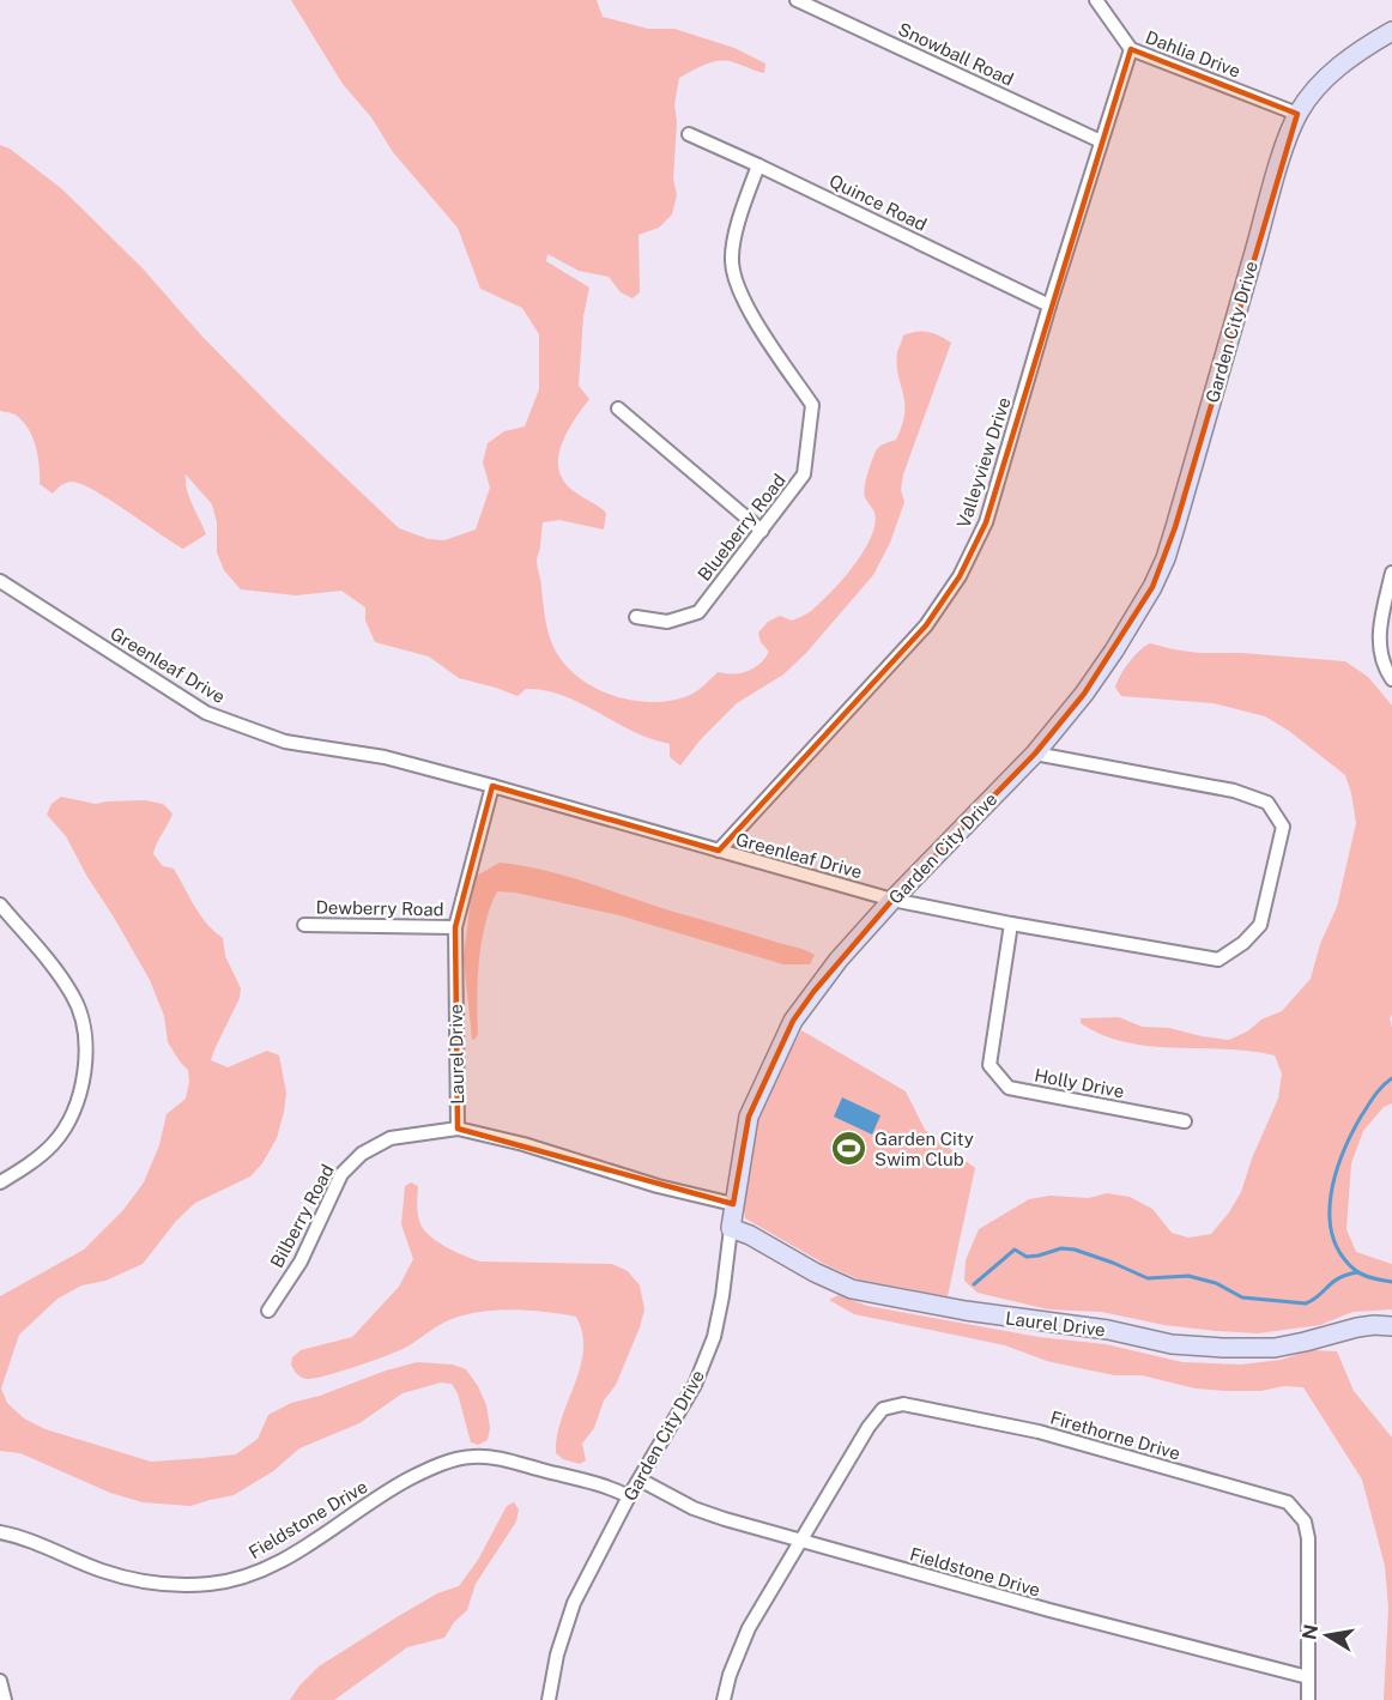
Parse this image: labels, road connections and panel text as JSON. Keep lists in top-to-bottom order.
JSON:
{
  "streets": {
    "street": [
      "Snowball Road",
      "Dahlia Drive",
      "Quince Road",
      "Garden City Drive",
      "Valleyview Drive",
      "Blueberry Road",
      "Greenleaf Drive",
      "Dewberry Road",
      "Laurel Drive",
      "Holly Drive",
      "Bilberry Road",
      "Firethorne Drive",
      "Fieldstone Drive"
    ]
  },
  "crossings": [
    ["Snowball Road", "Valleyview Drive"],
    ["Dahlia Drive", "Garden City Drive"],
    ["Dahlia Drive", "Valleyview Drive"],
    ["Quince Road", "Valleyview Drive"],
    ["Quince Road", "Blueberry Road"],
    ["Garden City Drive", "Greenleaf Drive"],
    ["Garden City Drive", "Laurel Drive"],
    ["Garden City Drive", "Fieldstone Drive"],
    ["Valleyview Drive", "Greenleaf Drive"],
    ["Greenleaf Drive", "Laurel Drive"],
    ["Greenleaf Drive", "Holly Drive"],
    ["Dewberry Road", "Laurel Drive"],
    ["Laurel Drive", "Bilberry Road"],
    ["Firethorne Drive", "Fieldstone Drive"]
  ],
  "places": {
    "sports": ["Garden City Swim Club"]
  },
  "north": "left"
}
